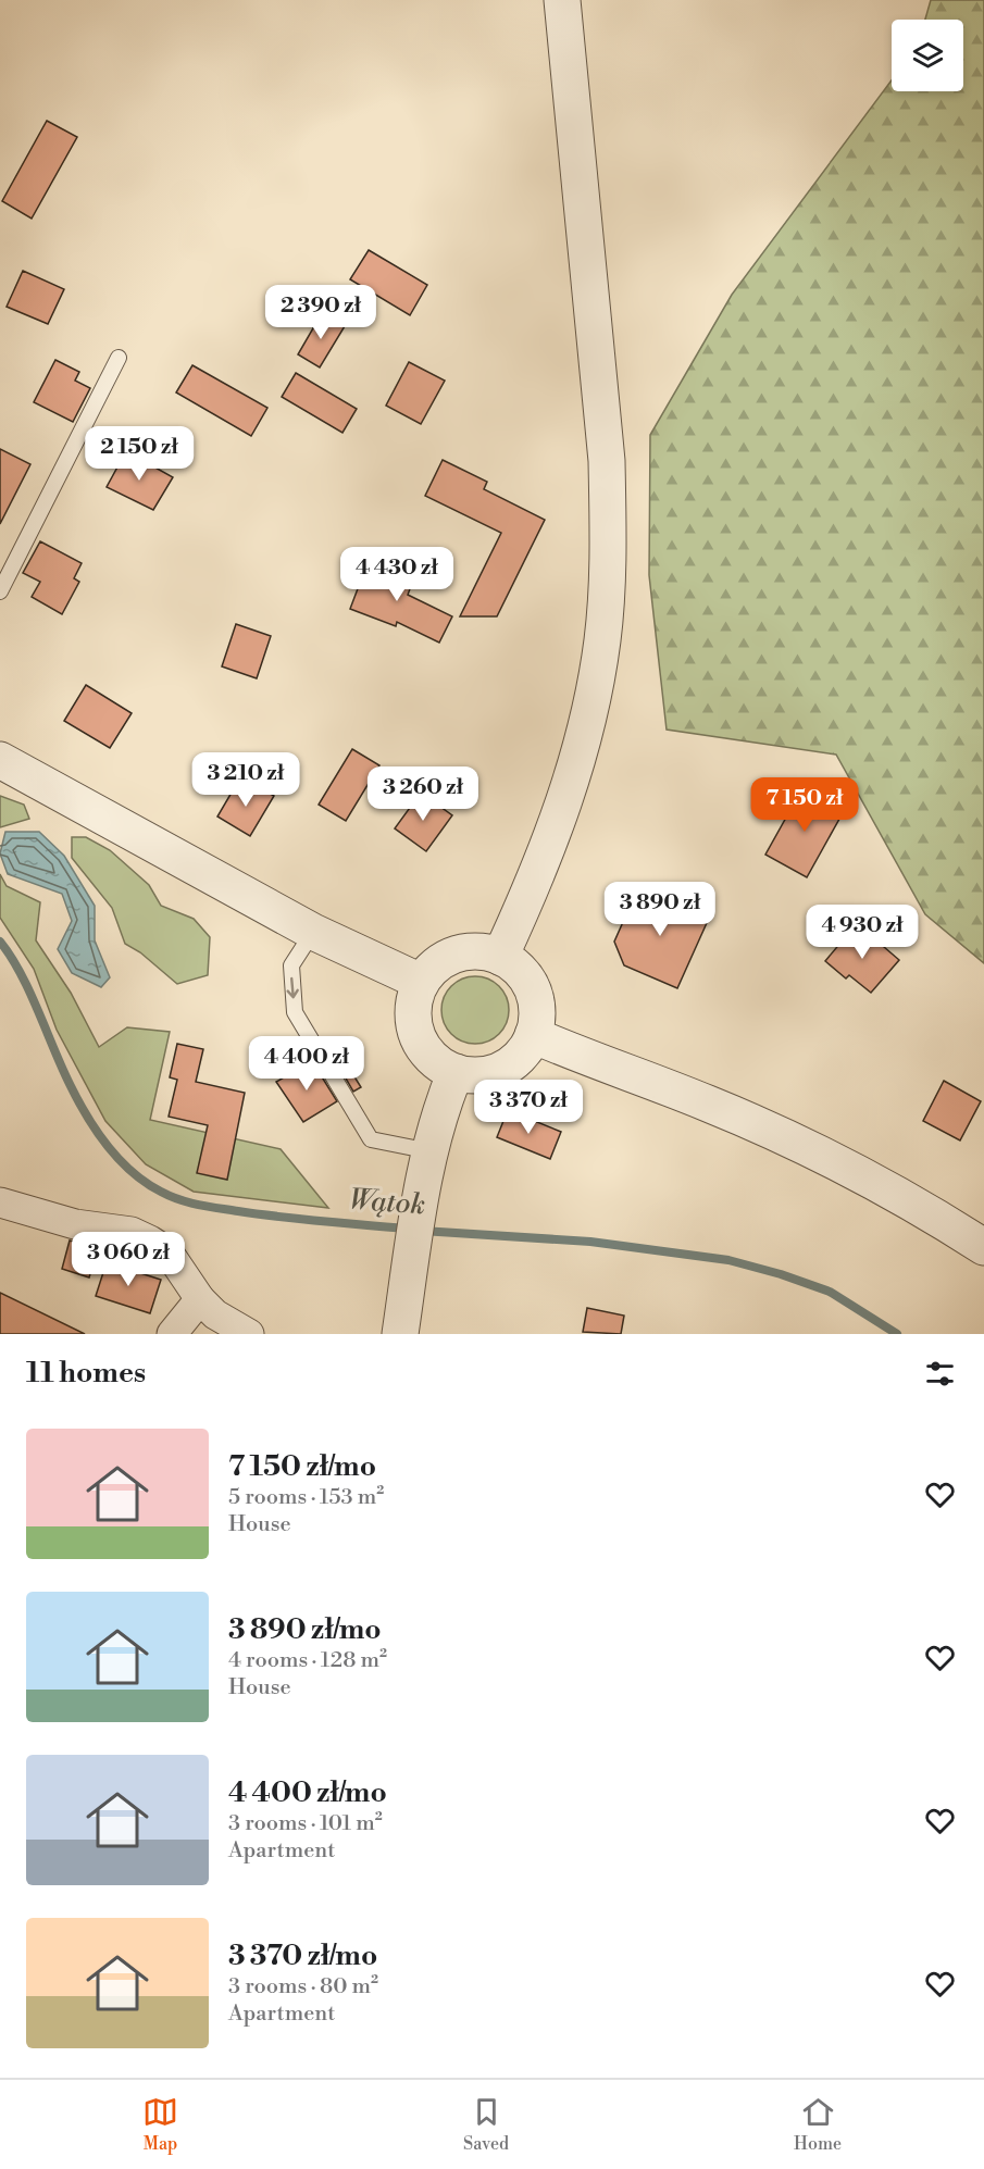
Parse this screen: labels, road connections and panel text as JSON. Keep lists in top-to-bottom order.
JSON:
{
  "water": ["Wątok"],
  "page": {
    "price": [
      "2 390 zł",
      "2 150 zł",
      "4 430 zł",
      "3 210 zł",
      "3 260 zł",
      "7 150 zł",
      "3 890 zł",
      "4 930 zł",
      "4 400 zł",
      "3 370 zł",
      "3 060 zł"
    ],
    "heading": "11 homes",
    "list": [
      {
        "name": "7 150 zł/mo",
        "note": "5 rooms · 153 m² · House"
      },
      {
        "name": "3 890 zł/mo",
        "note": "4 rooms · 128 m² · House"
      },
      {
        "name": "4 400 zł/mo",
        "note": "3 rooms · 101 m² · Apartment"
      },
      {
        "name": "3 370 zł/mo",
        "note": "3 rooms · 80 m² · Apartment"
      }
    ],
    "tabs": ["Map", "Saved", "Home"]
  }
}
